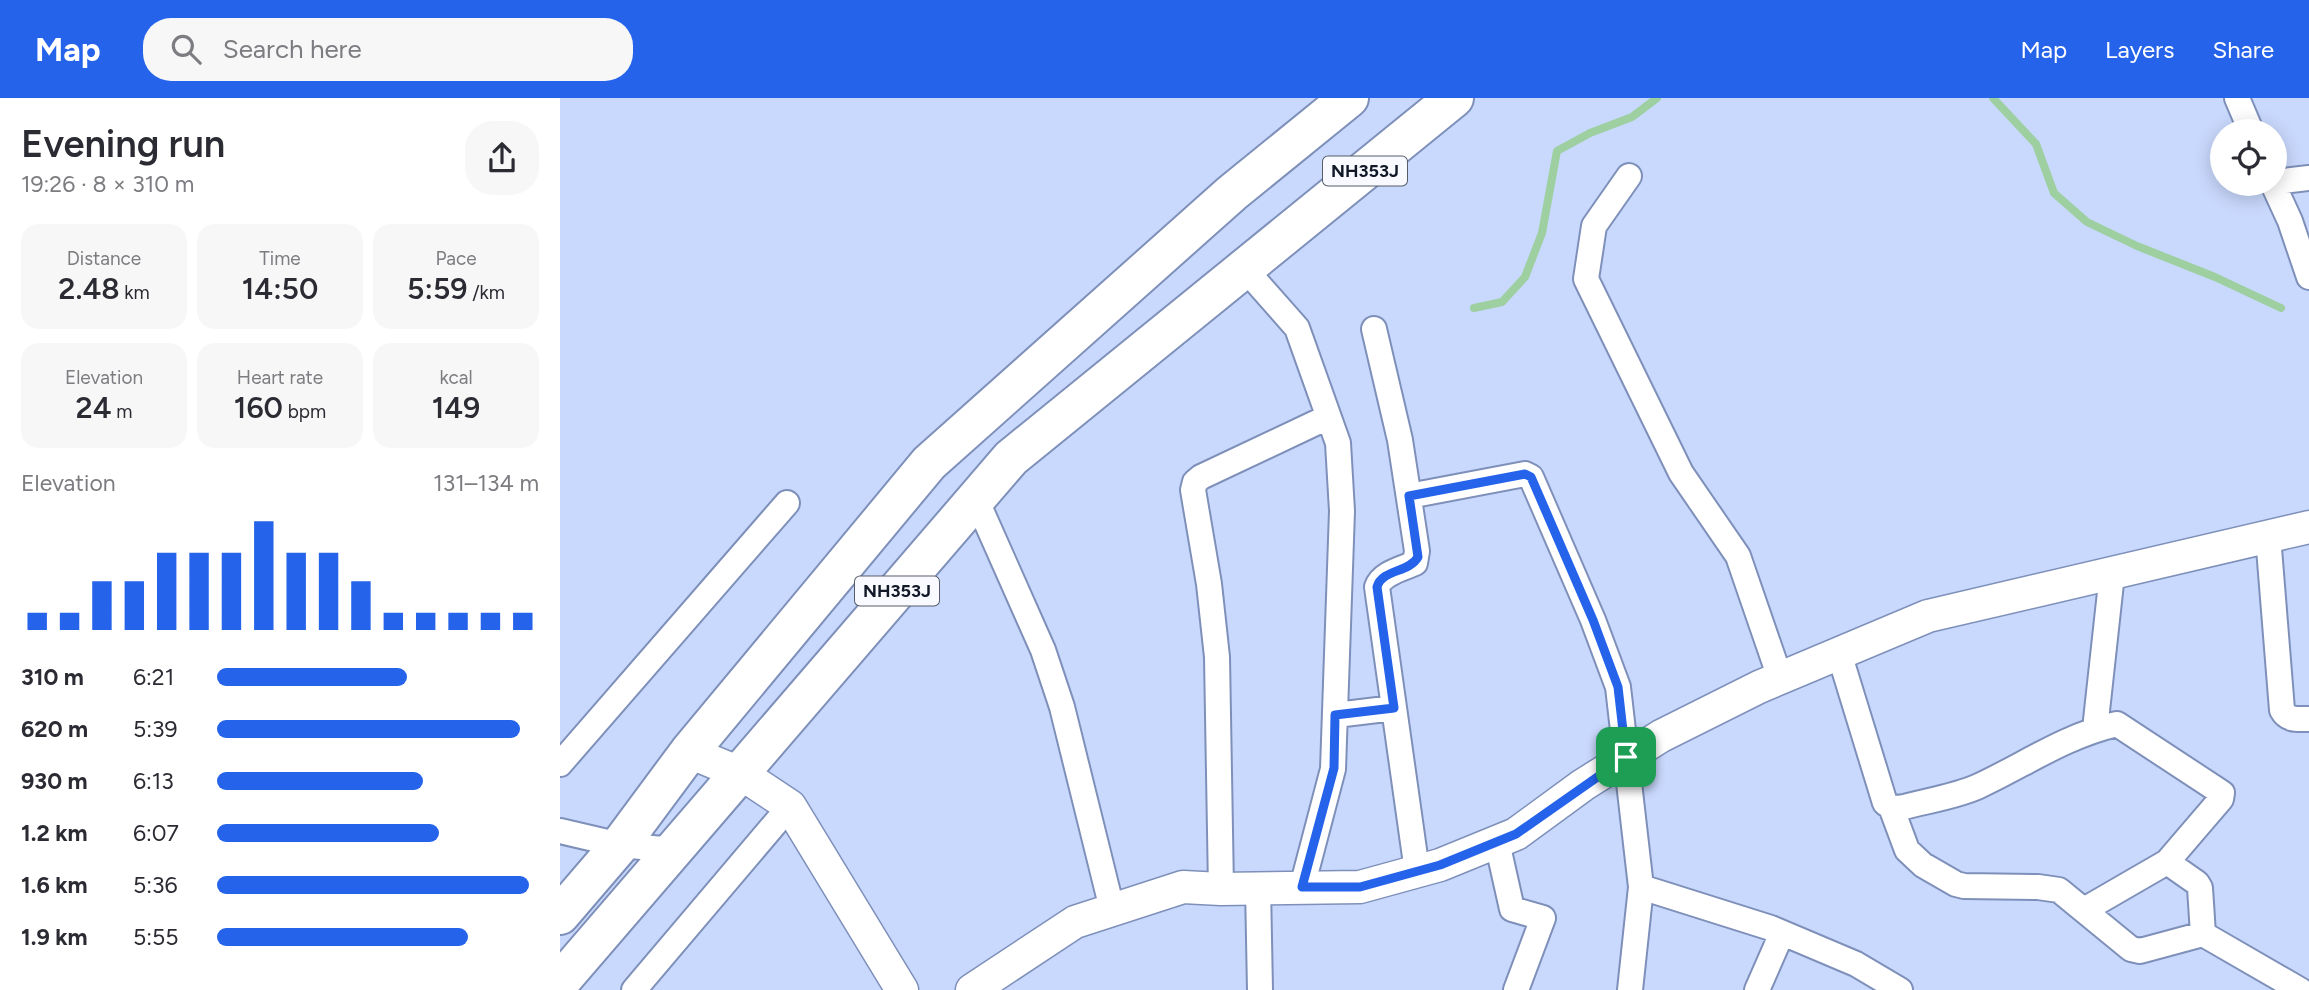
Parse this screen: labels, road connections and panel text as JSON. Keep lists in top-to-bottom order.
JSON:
{
  "streets": {
    "highway": ["NH353J"]
  },
  "page": {
    "header": "Map",
    "search": "Search here",
    "nav": ["Map", "Layers", "Share"],
    "heading": ["Evening run", "19:26 · 8 × 310 m"],
    "stats": [
      ["Distance", "2.48 km"],
      ["Time", "14:50"],
      ["Pace", "5:59 /km"],
      ["Elevation", "24 m"],
      ["Heart rate", "160 bpm"],
      ["kcal", "149"]
    ],
    "chart": ["Elevation", "131–134 m"],
    "list": [
      {
        "name": "310 m",
        "note": "6:21"
      },
      {
        "name": "620 m",
        "note": "5:39"
      },
      {
        "name": "930 m",
        "note": "6:13"
      },
      {
        "name": "1.2 km",
        "note": "6:07"
      },
      {
        "name": "1.6 km",
        "note": "5:36"
      },
      {
        "name": "1.9 km",
        "note": "5:55"
      }
    ]
  }
}
